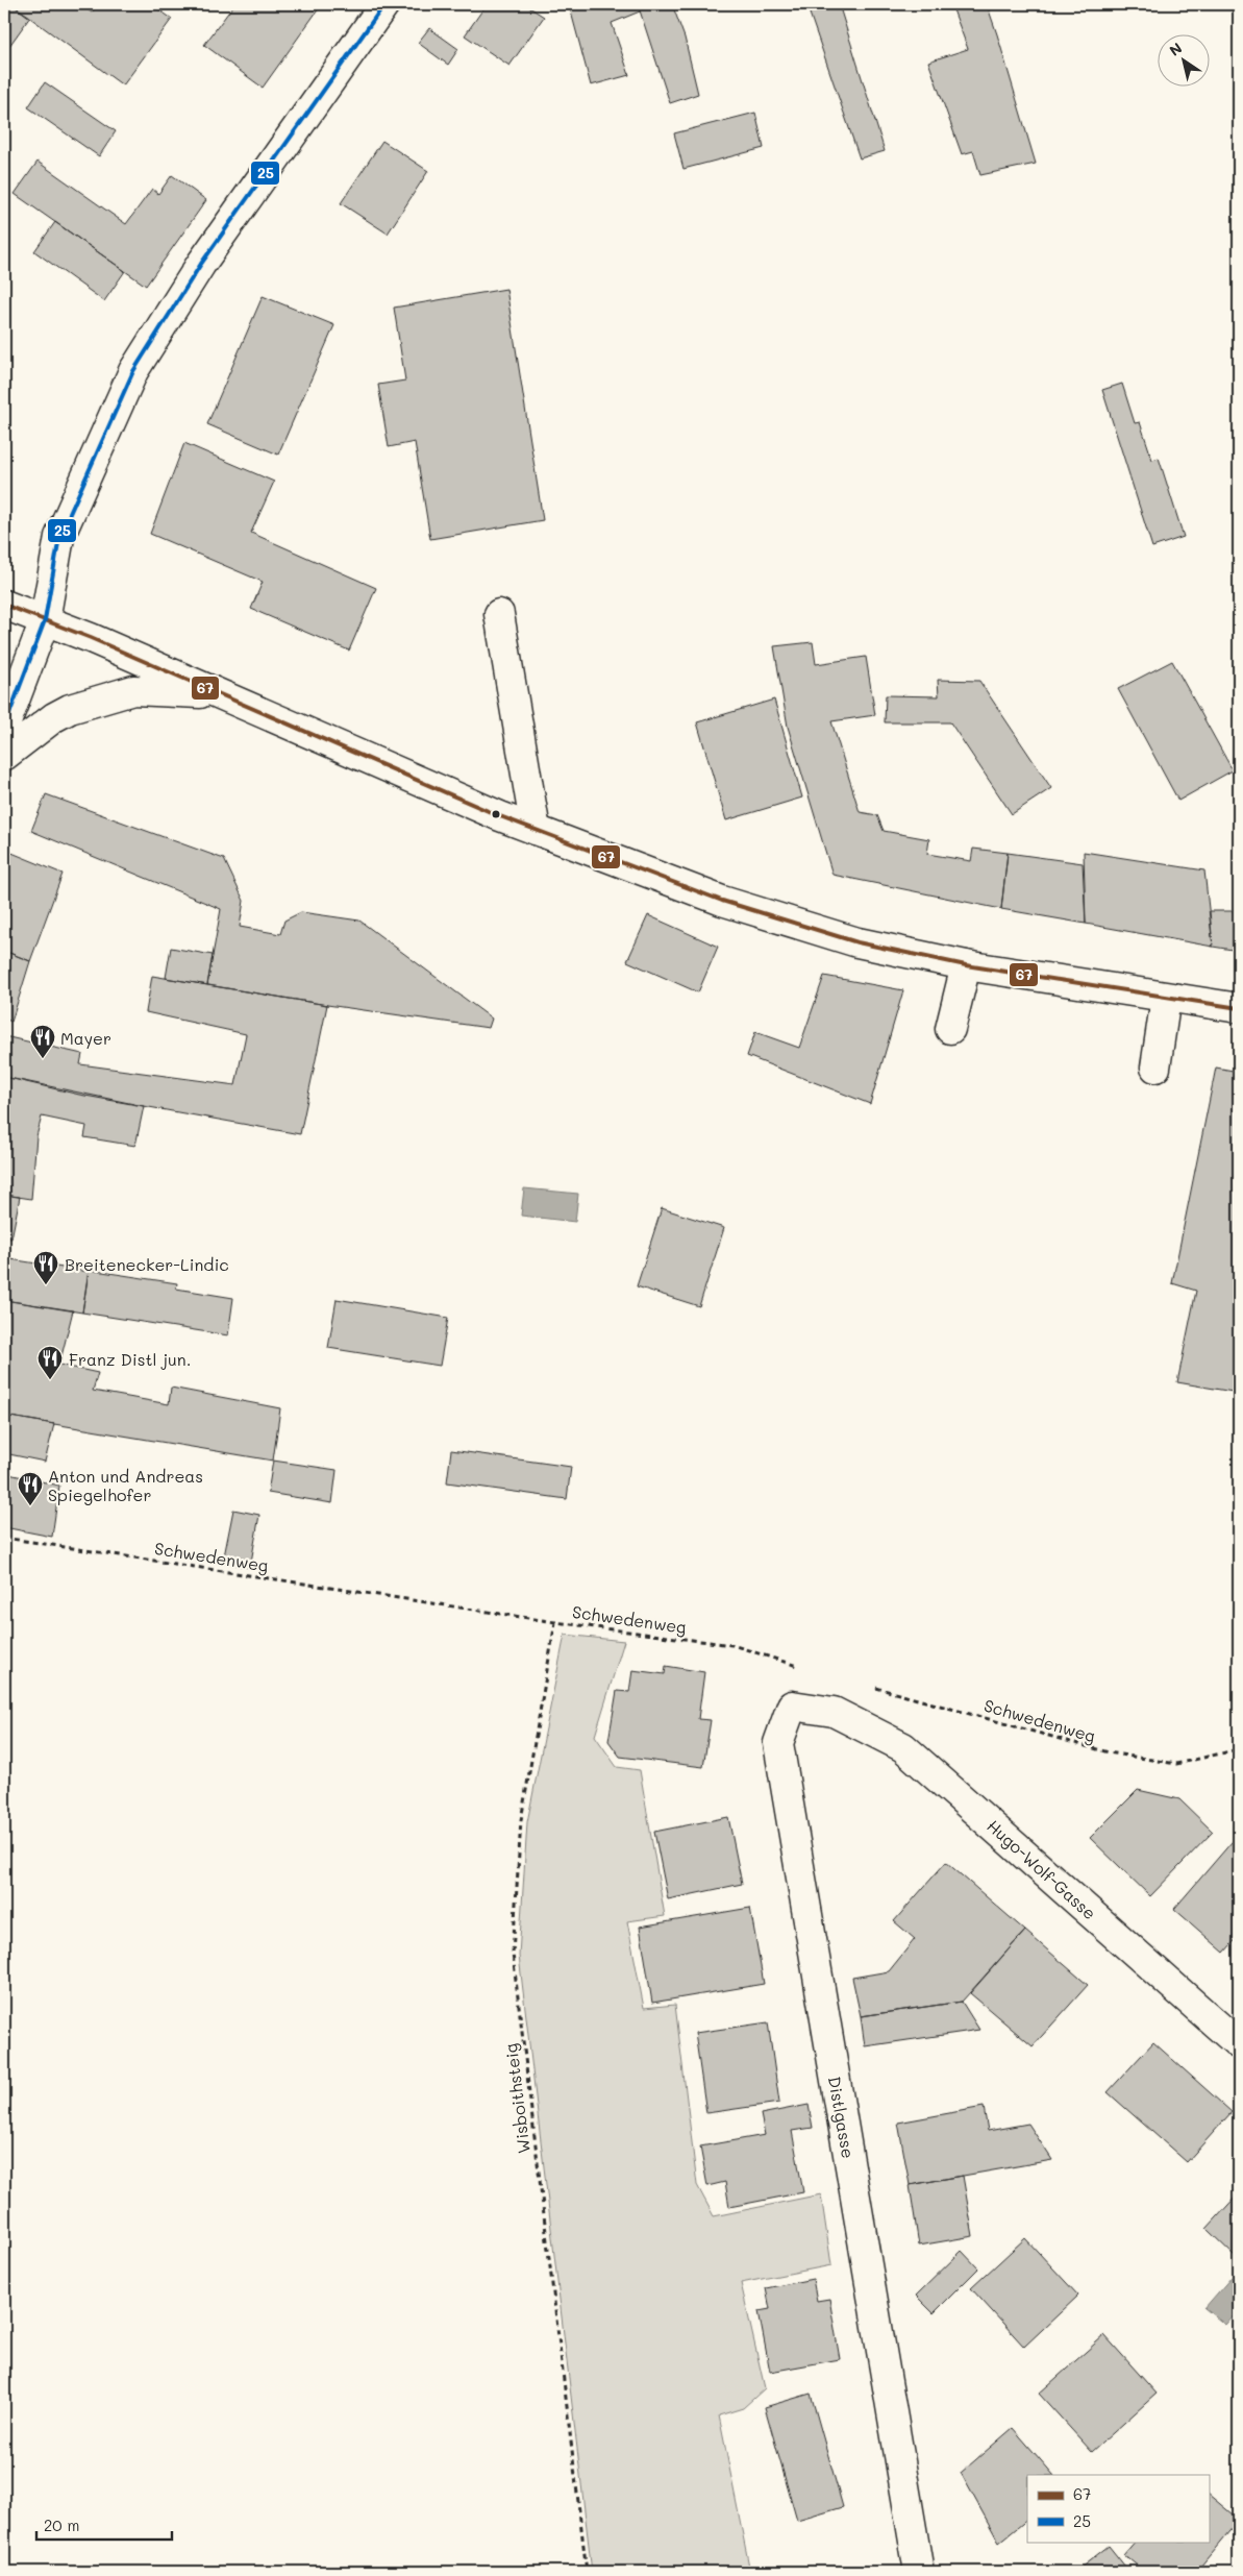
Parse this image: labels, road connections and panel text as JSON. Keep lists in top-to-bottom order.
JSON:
{
  "streets": {
    "street": ["Hugo-Wolf-Gasse", "Distlgasse"],
    "path": ["Schwedenweg", "Wisboithsteig"]
  },
  "crossings": [
    ["Schwedenweg", "Wisboithsteig"],
    ["Hugo-Wolf-Gasse", "Distlgasse"]
  ],
  "places": {
    "restaurant": [
      "Mayer",
      "Breitenecker-Lindic",
      "Franz Distl jun.",
      "Anton und Andreas Spiegelhofer"
    ]
  },
  "lines": ["transit line 25", "transit line 67"],
  "legend": ["67", "25"],
  "scale_bar": "20 m",
  "north": "top left"
}
